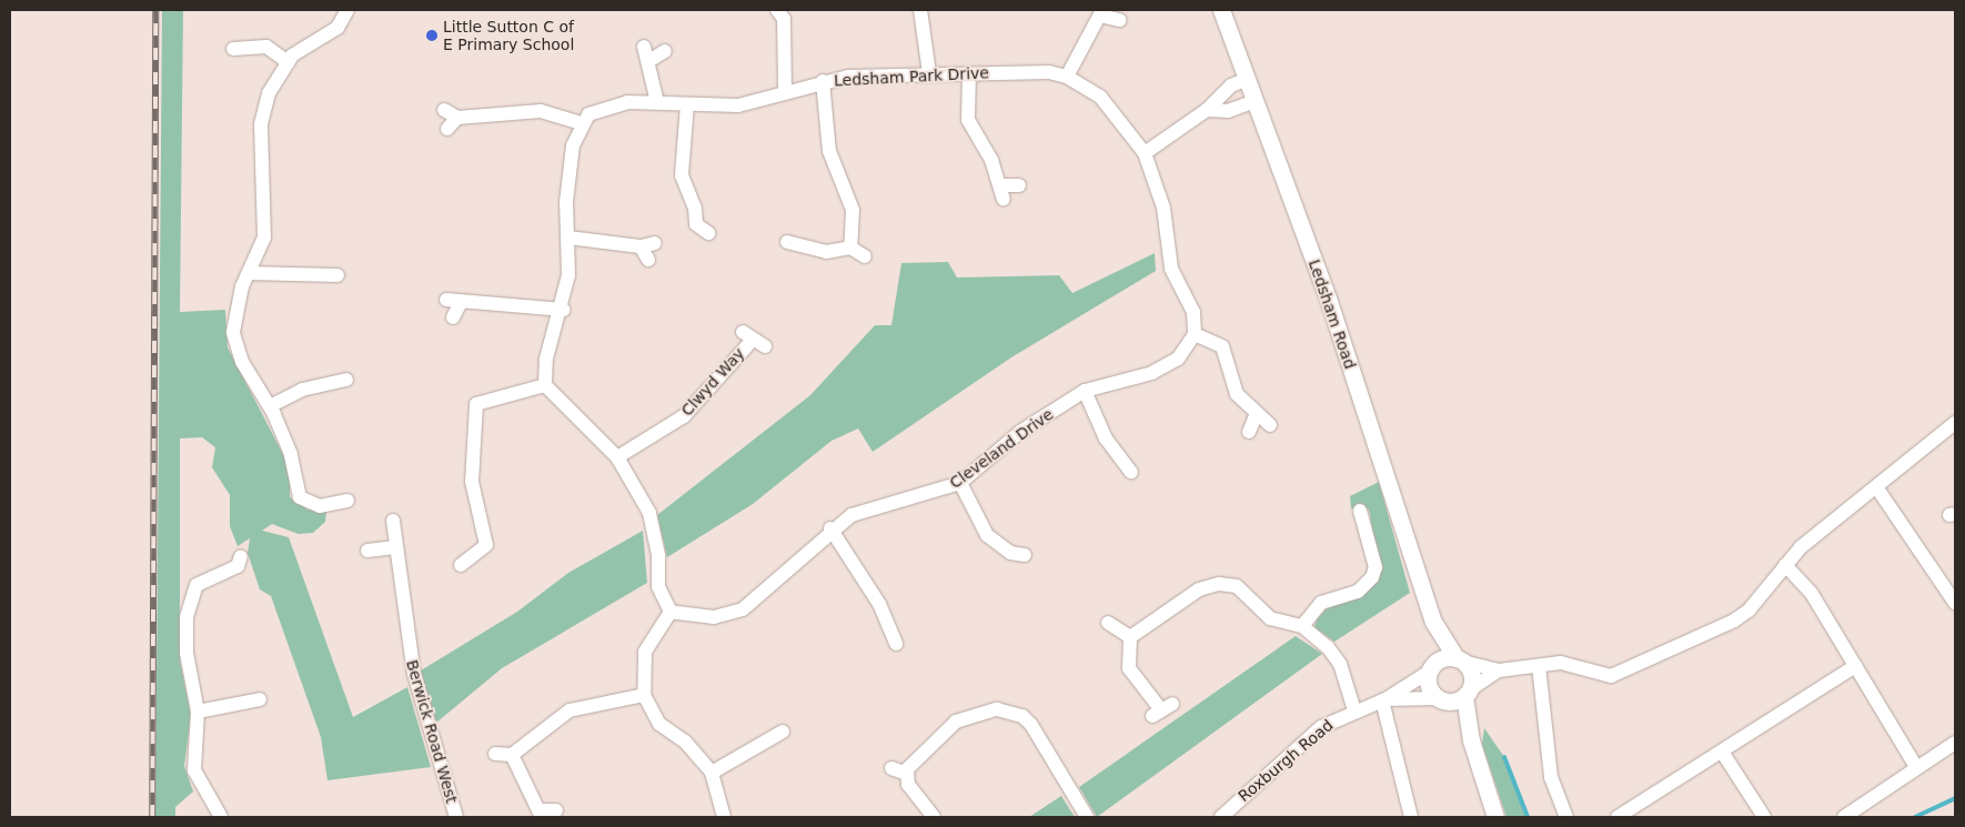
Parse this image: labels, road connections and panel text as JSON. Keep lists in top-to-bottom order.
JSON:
{
  "streets": {
    "main road": ["Ledsham Road"],
    "street": [
      "Ledsham Park Drive",
      "Clwyd Way",
      "Cleveland Drive",
      "Berwick Road West",
      "Roxburgh Road"
    ]
  },
  "crossings": [
    ["Ledsham Road", "Roxburgh Road"]
  ],
  "places": ["Little Sutton C of E Primary School"]
}
